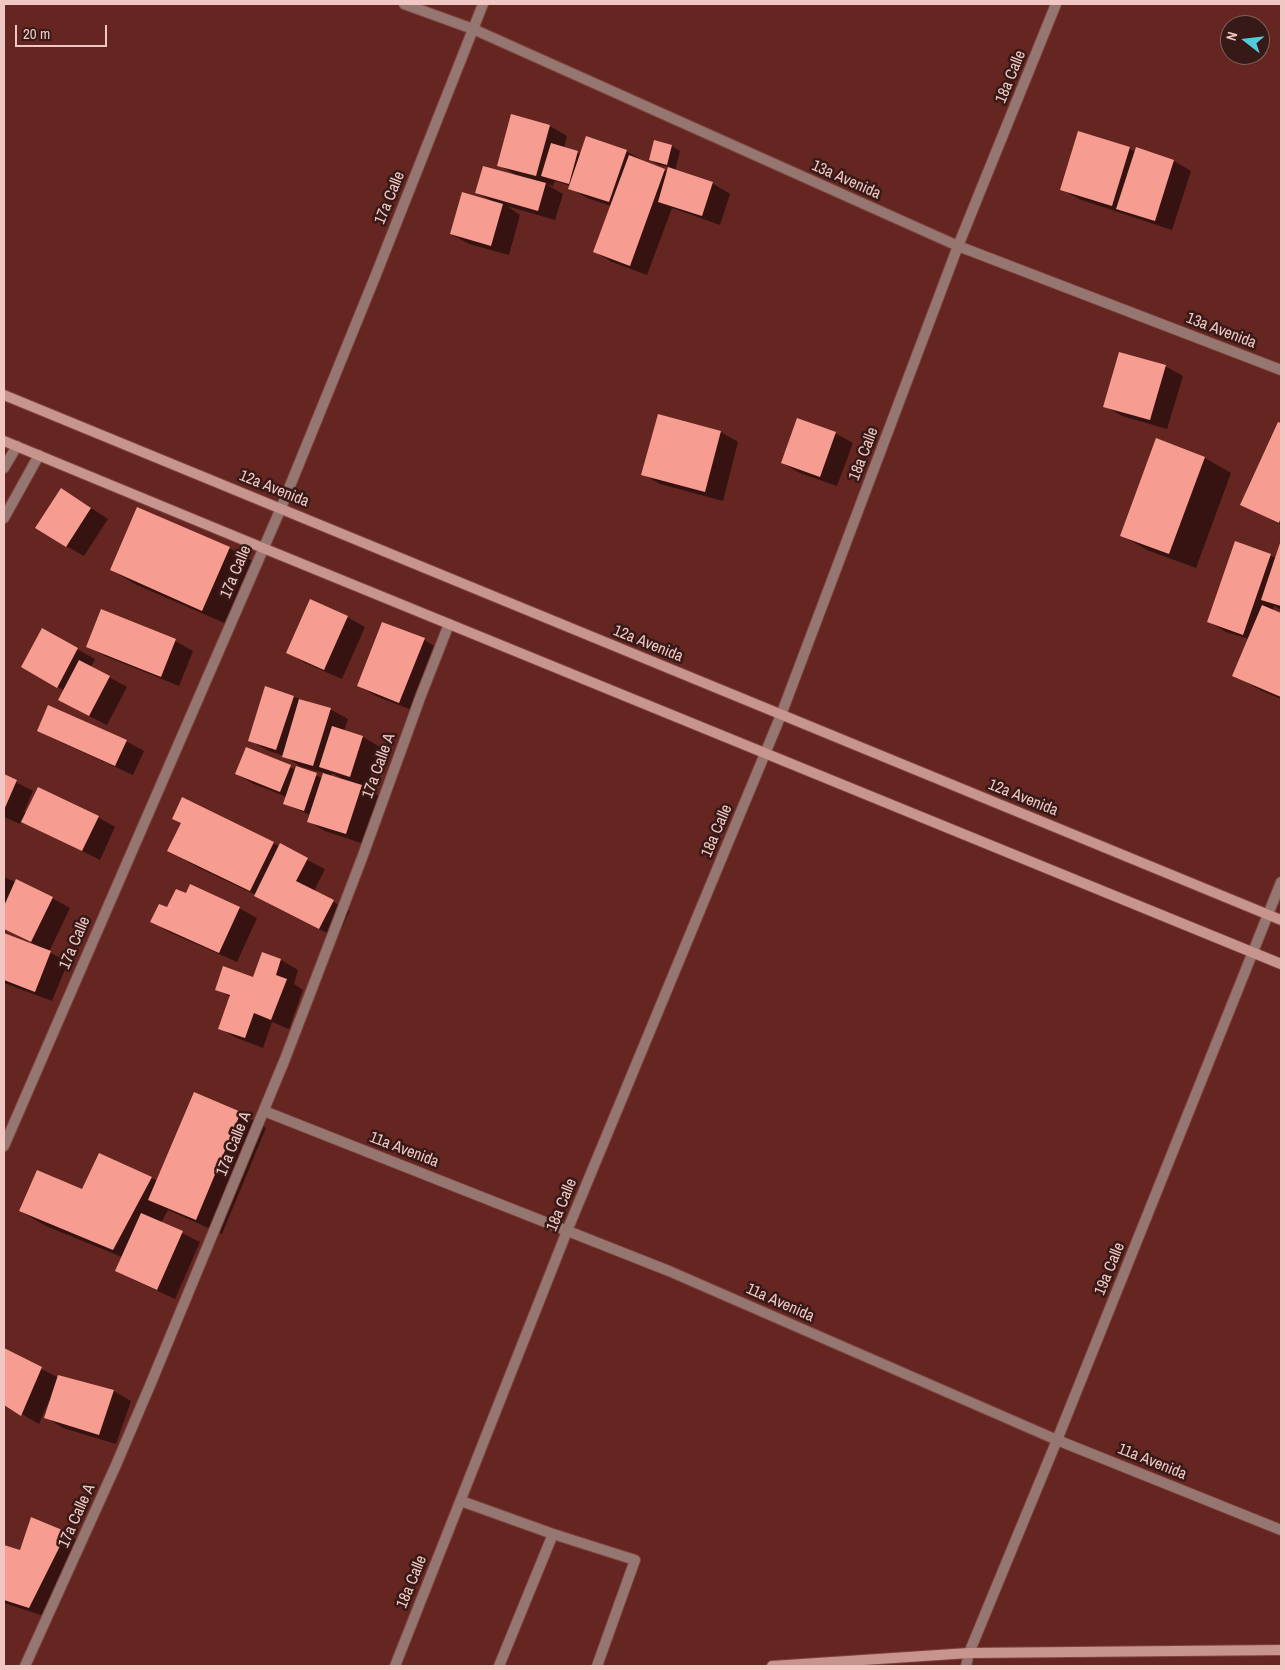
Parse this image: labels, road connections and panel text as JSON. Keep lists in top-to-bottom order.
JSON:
{
  "streets": {
    "main road": ["12a Avenida"],
    "street": [
      "18a Calle",
      "13a Avenida",
      "17a Calle",
      "17a Calle A",
      "11a Avenida",
      "19a Calle"
    ]
  },
  "crossings": [
    ["18a Calle", "13a Avenida"],
    ["18a Calle", "12a Avenida"],
    ["18a Calle", "11a Avenida"],
    ["13a Avenida", "17a Calle"],
    ["17a Calle", "12a Avenida"],
    ["12a Avenida", "19a Calle"],
    ["17a Calle A", "11a Avenida"],
    ["11a Avenida", "19a Calle"]
  ],
  "scale_bar": "20 m",
  "north": "left"
}
